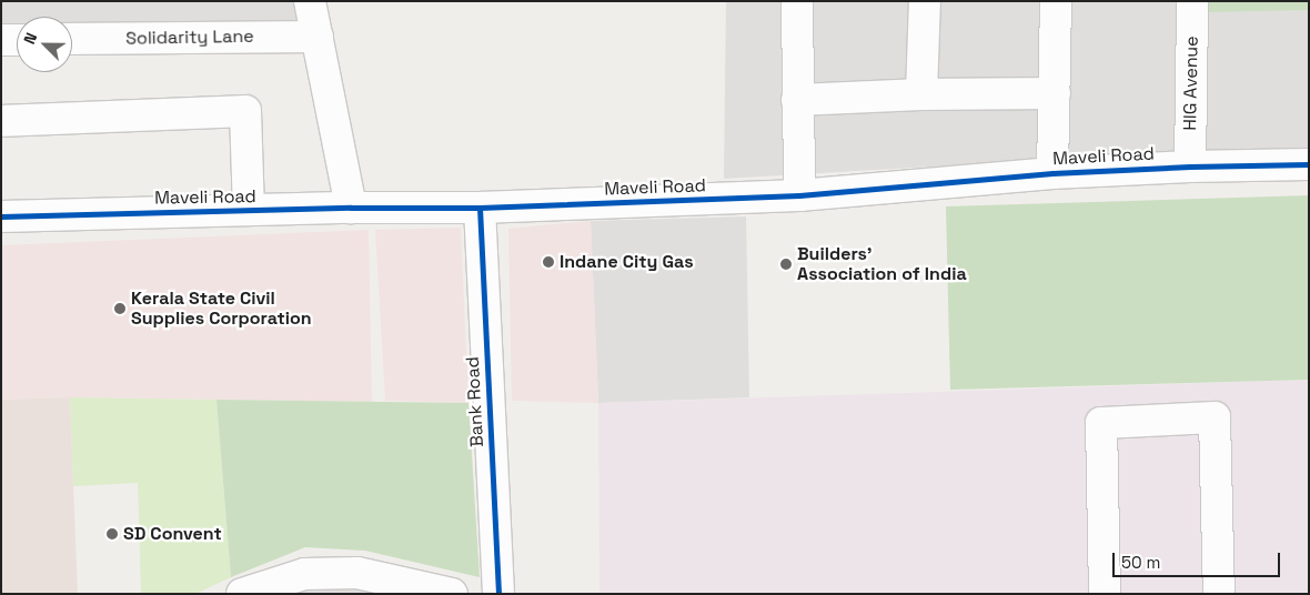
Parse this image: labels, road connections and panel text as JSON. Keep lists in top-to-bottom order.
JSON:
{
  "streets": {
    "street": [
      "Solidarity Lane",
      "HIG Avenue",
      "Maveli Road",
      "Bank Road"
    ]
  },
  "crossings": [
    ["HIG Avenue", "Maveli Road"],
    ["Maveli Road", "Bank Road"]
  ],
  "places": [
    "Indane City Gas",
    "Builders' Association of India",
    "Kerala State Civil Supplies Corporation",
    "SD Convent"
  ],
  "scale_bar": "50 m",
  "north": "top left"
}
